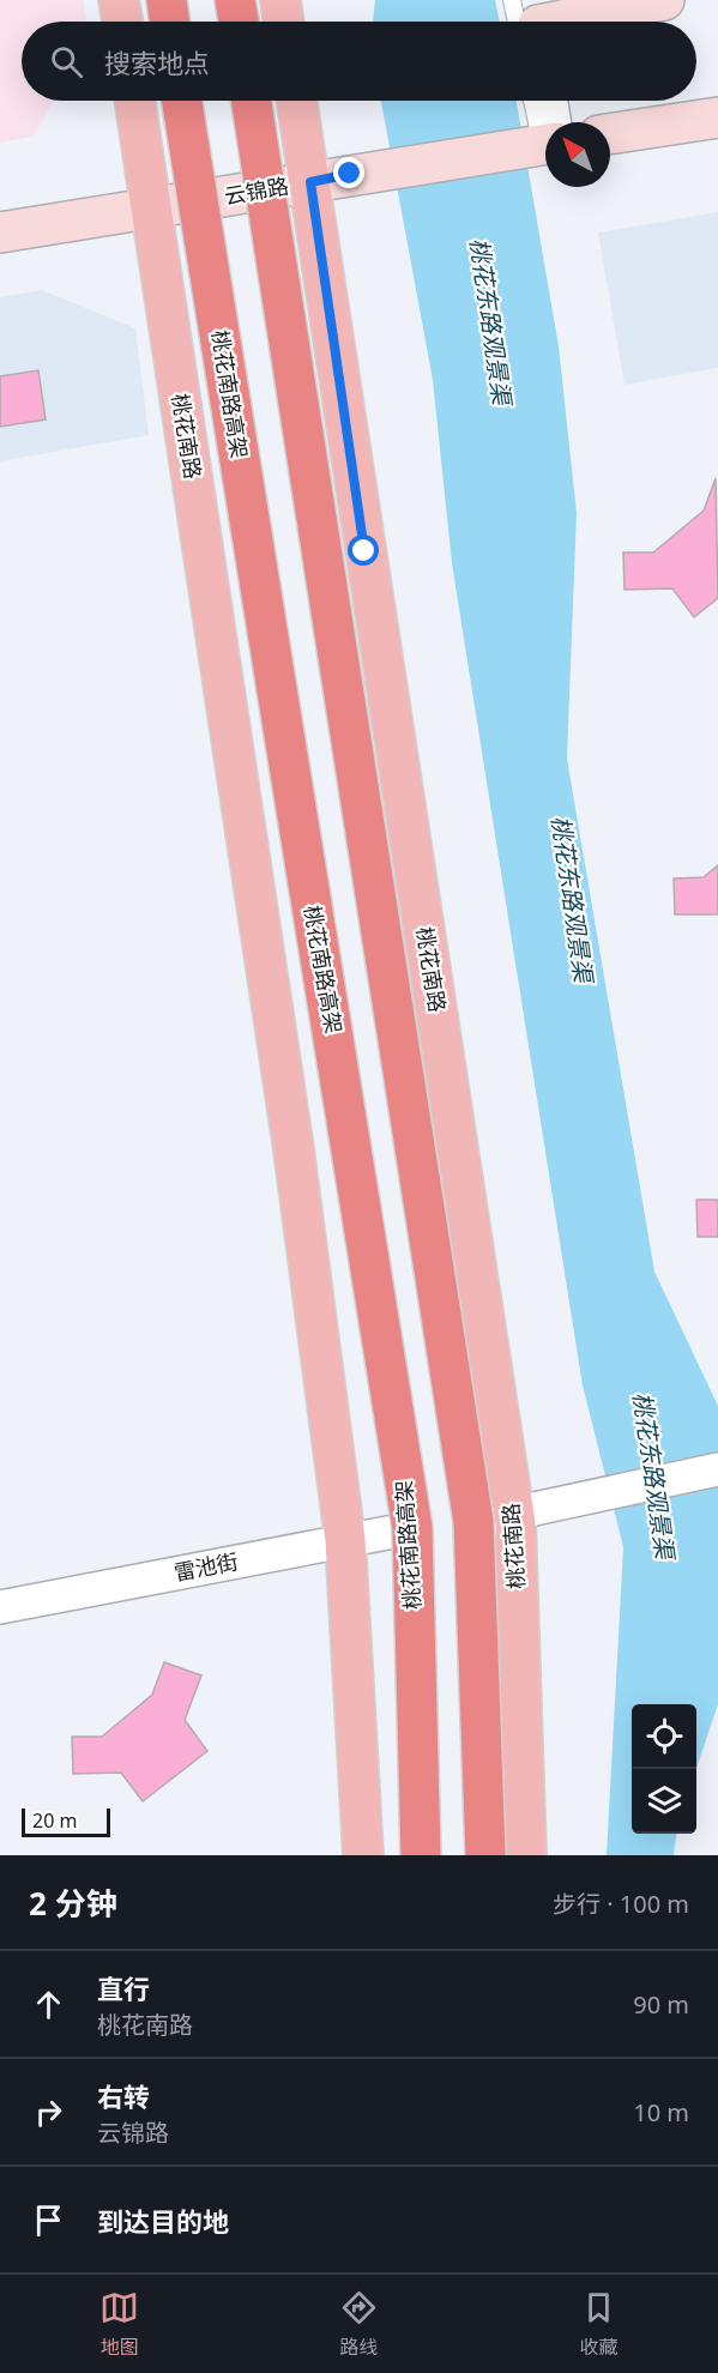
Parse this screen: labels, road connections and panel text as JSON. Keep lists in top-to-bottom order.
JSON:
{
  "streets": {
    "highway": ["桃花南路高架"],
    "main road": ["桃花南路"],
    "street": ["云锦路", "雷池街"]
  },
  "crossings": [
    ["云锦路", "桃花南路"],
    ["桃花南路高架", "雷池街"],
    ["桃花南路", "雷池街"]
  ],
  "water": ["桃花东路观景渠"],
  "scale_bar": "20 m",
  "north": "top left",
  "page": {
    "search": "搜索地点",
    "scale": "20 m",
    "heading": ["2 分钟", "步行 · 100 m"],
    "list": [
      ["直行", "桃花南路", "90 m"],
      ["右转", "云锦路", "10 m"],
      "到达目的地"
    ],
    "nav": ["地图", "路线", "收藏"]
  }
}
